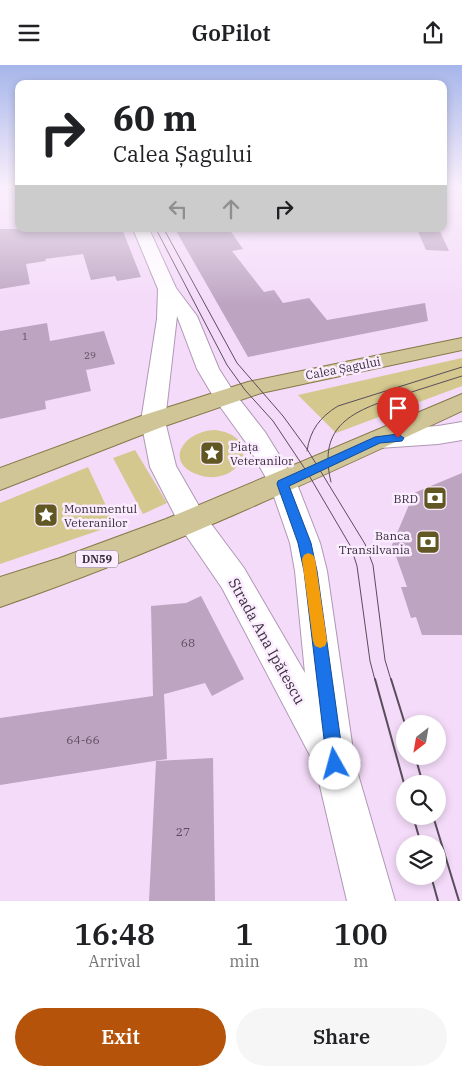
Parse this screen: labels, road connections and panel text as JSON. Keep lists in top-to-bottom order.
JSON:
{
  "streets": {
    "main road": ["Calea Șagului", "DN59"],
    "street": ["Strada Ana Ipătescu"]
  },
  "crossings": [
    ["DN59", "Strada Ana Ipătescu"]
  ],
  "places": {
    "place": ["Piața Veteranilor", "Monumentul Veteranilor"],
    "bank": ["BRD", "Banca Transilvania"]
  },
  "house_numbers": [
    "1",
    "29",
    "68",
    "64-66",
    "27"
  ],
  "north": "bottom left",
  "page": {
    "header": "GoPilot",
    "turn": ["60 m", "Calea Șagului"],
    "eta": [
      "16:48",
      "Arrival",
      "1",
      "min",
      "100",
      "m"
    ],
    "buttons": ["Exit", "Share"]
  }
}
